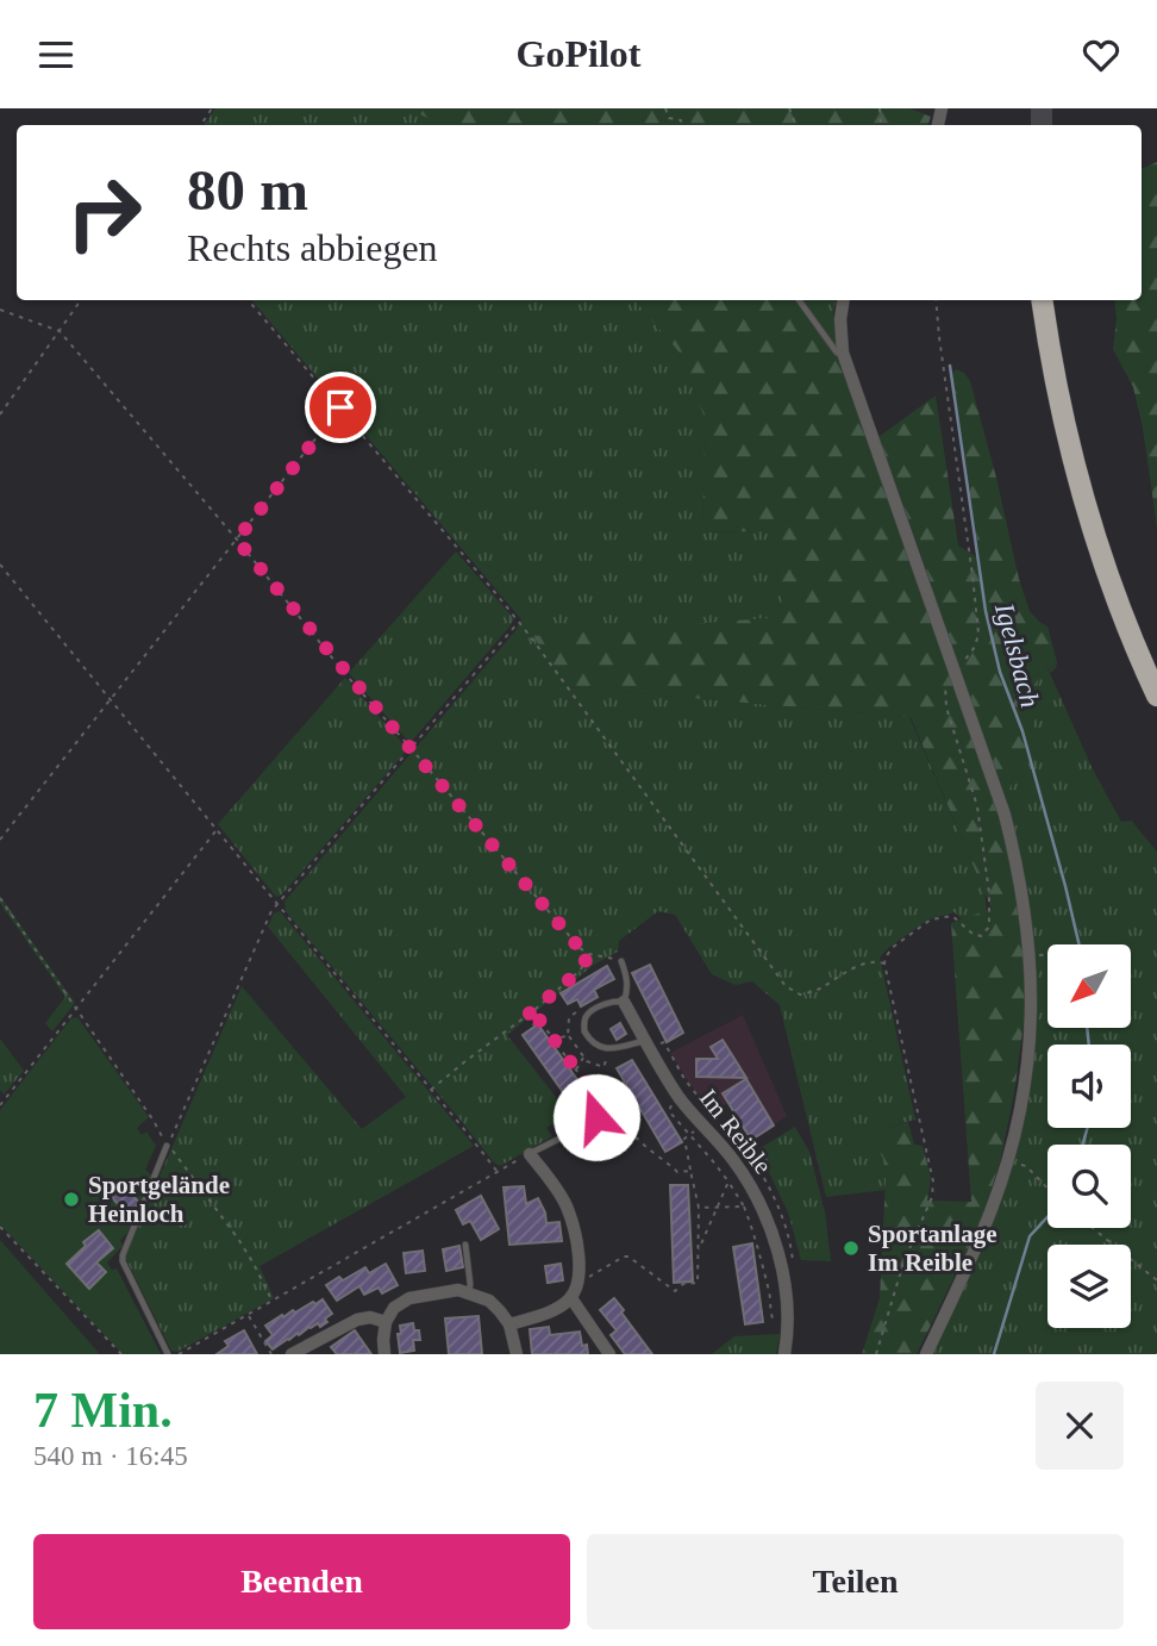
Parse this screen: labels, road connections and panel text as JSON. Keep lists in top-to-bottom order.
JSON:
{
  "streets": {
    "street": ["Im Reible"]
  },
  "water": ["Igelsbach"],
  "places": ["Sportgelände Heinloch", "Sportanlage Im Reible"],
  "north": "bottom left",
  "page": {
    "header": "GoPilot",
    "turn": ["80 m", "Rechts abbiegen"],
    "heading": ["7 Min.", "540 m · 16:45"],
    "buttons": ["Beenden", "Teilen"]
  }
}
